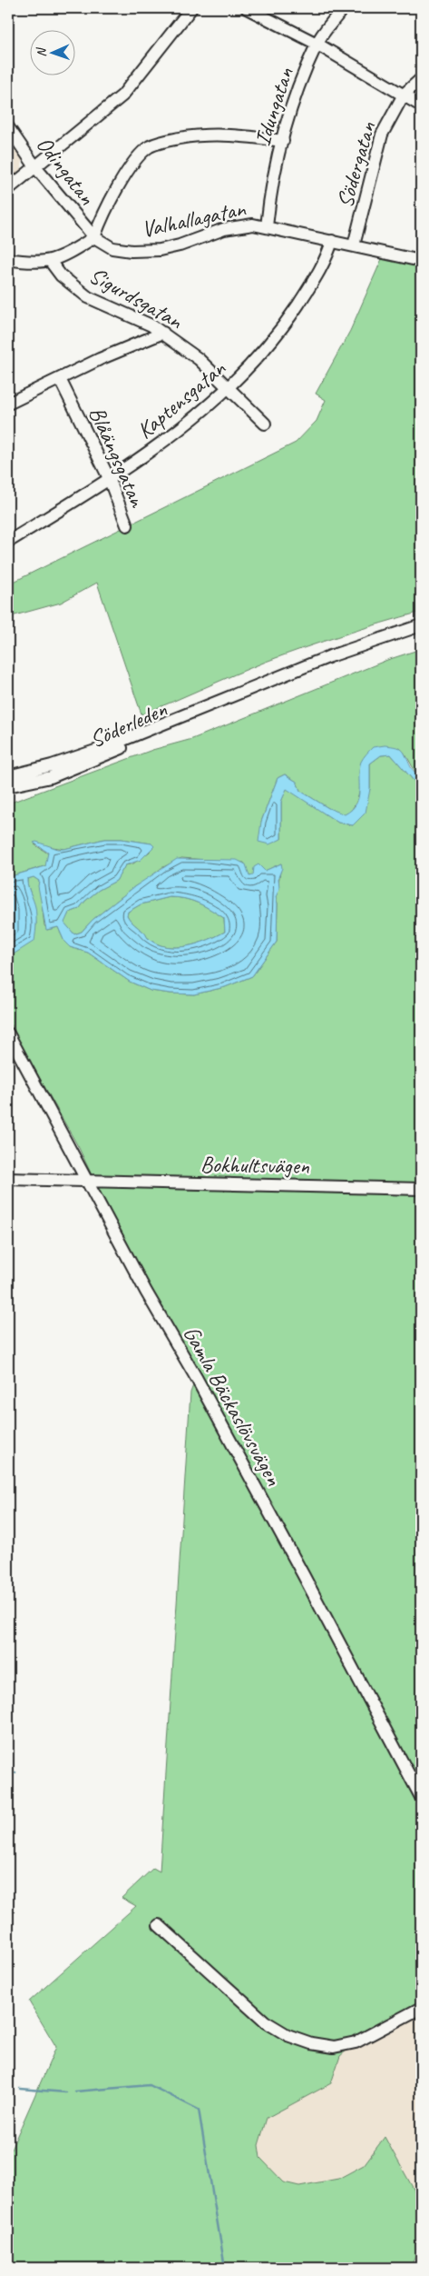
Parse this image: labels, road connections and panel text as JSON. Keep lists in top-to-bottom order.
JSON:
{
  "streets": {
    "street": [
      "Idungatan",
      "Södergatan",
      "Odingatan",
      "Valhallagatan",
      "Sigurdsgatan",
      "Kaptensgatan",
      "Blåängsgatan",
      "Söderleden",
      "Bokhultsvägen",
      "Gamla Bäckaslövsvägen"
    ]
  },
  "crossings": [
    ["Idungatan", "Valhallagatan"],
    ["Södergatan", "Valhallagatan"],
    ["Odingatan", "Valhallagatan"],
    ["Valhallagatan", "Kaptensgatan"],
    ["Sigurdsgatan", "Kaptensgatan"],
    ["Kaptensgatan", "Blåängsgatan"],
    ["Bokhultsvägen", "Gamla Bäckaslövsvägen"]
  ],
  "north": "left"
}
